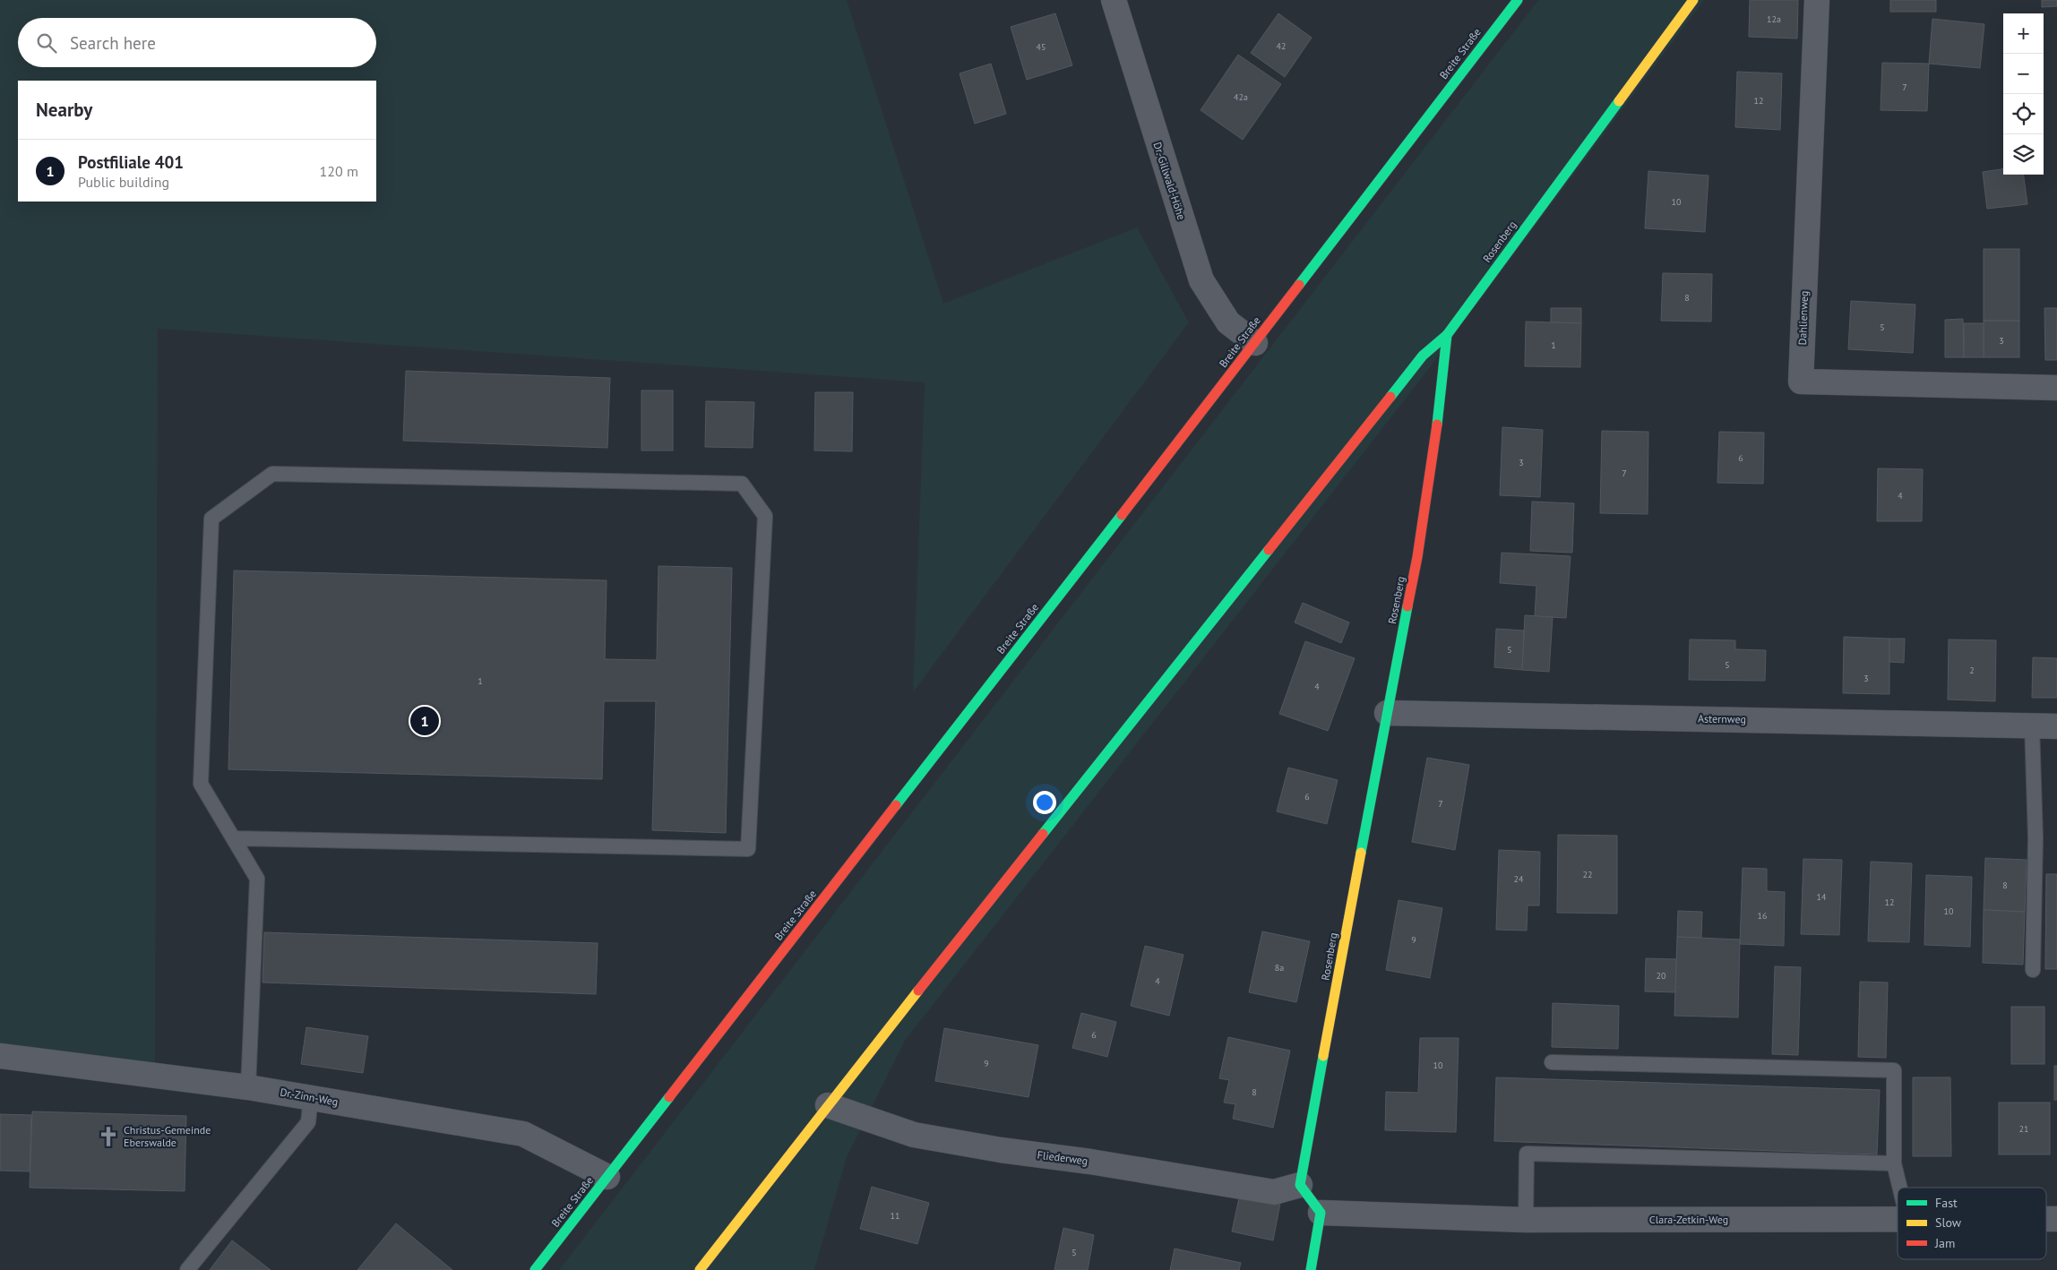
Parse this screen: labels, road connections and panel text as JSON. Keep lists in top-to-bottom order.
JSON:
{
  "streets": {
    "street": [
      "Breite Straße",
      "Dr.-Gillwald-Höhe",
      "Rosenberg",
      "Dahlienweg",
      "Asternweg",
      "Dr.-Zinn-Weg",
      "Fliederweg",
      "Clara-Zetkin-Weg"
    ]
  },
  "crossings": [
    ["Breite Straße", "Dr.-Gillwald-Höhe"],
    ["Breite Straße", "Dr.-Zinn-Weg"],
    ["Rosenberg", "Asternweg"],
    ["Rosenberg", "Fliederweg"]
  ],
  "places": {
    "church": ["Christus-Gemeinde Eberswalde"]
  },
  "house_numbers": [
    "12a",
    "42",
    "45",
    "7",
    "42a",
    "12",
    "10",
    "8",
    "5",
    "3",
    "1",
    "6",
    "3",
    "7",
    "4",
    "5",
    "5",
    "2",
    "3",
    "1",
    "4",
    "6",
    "7",
    "22",
    "24",
    "8",
    "14",
    "12",
    "10",
    "16",
    "9",
    "8a",
    "20",
    "4",
    "6",
    "9",
    "10",
    "8",
    "21",
    "11",
    "5"
  ],
  "legend": ["Fast", "Slow", "Jam"],
  "page": {
    "map_buttons": ["+", "−"],
    "search": "Search here",
    "heading": "Nearby",
    "list": [
      {
        "mark": "1",
        "name": "Postfiliale 401",
        "note": "Public building",
        "value": "120 m"
      }
    ],
    "pins": "1"
  }
}
